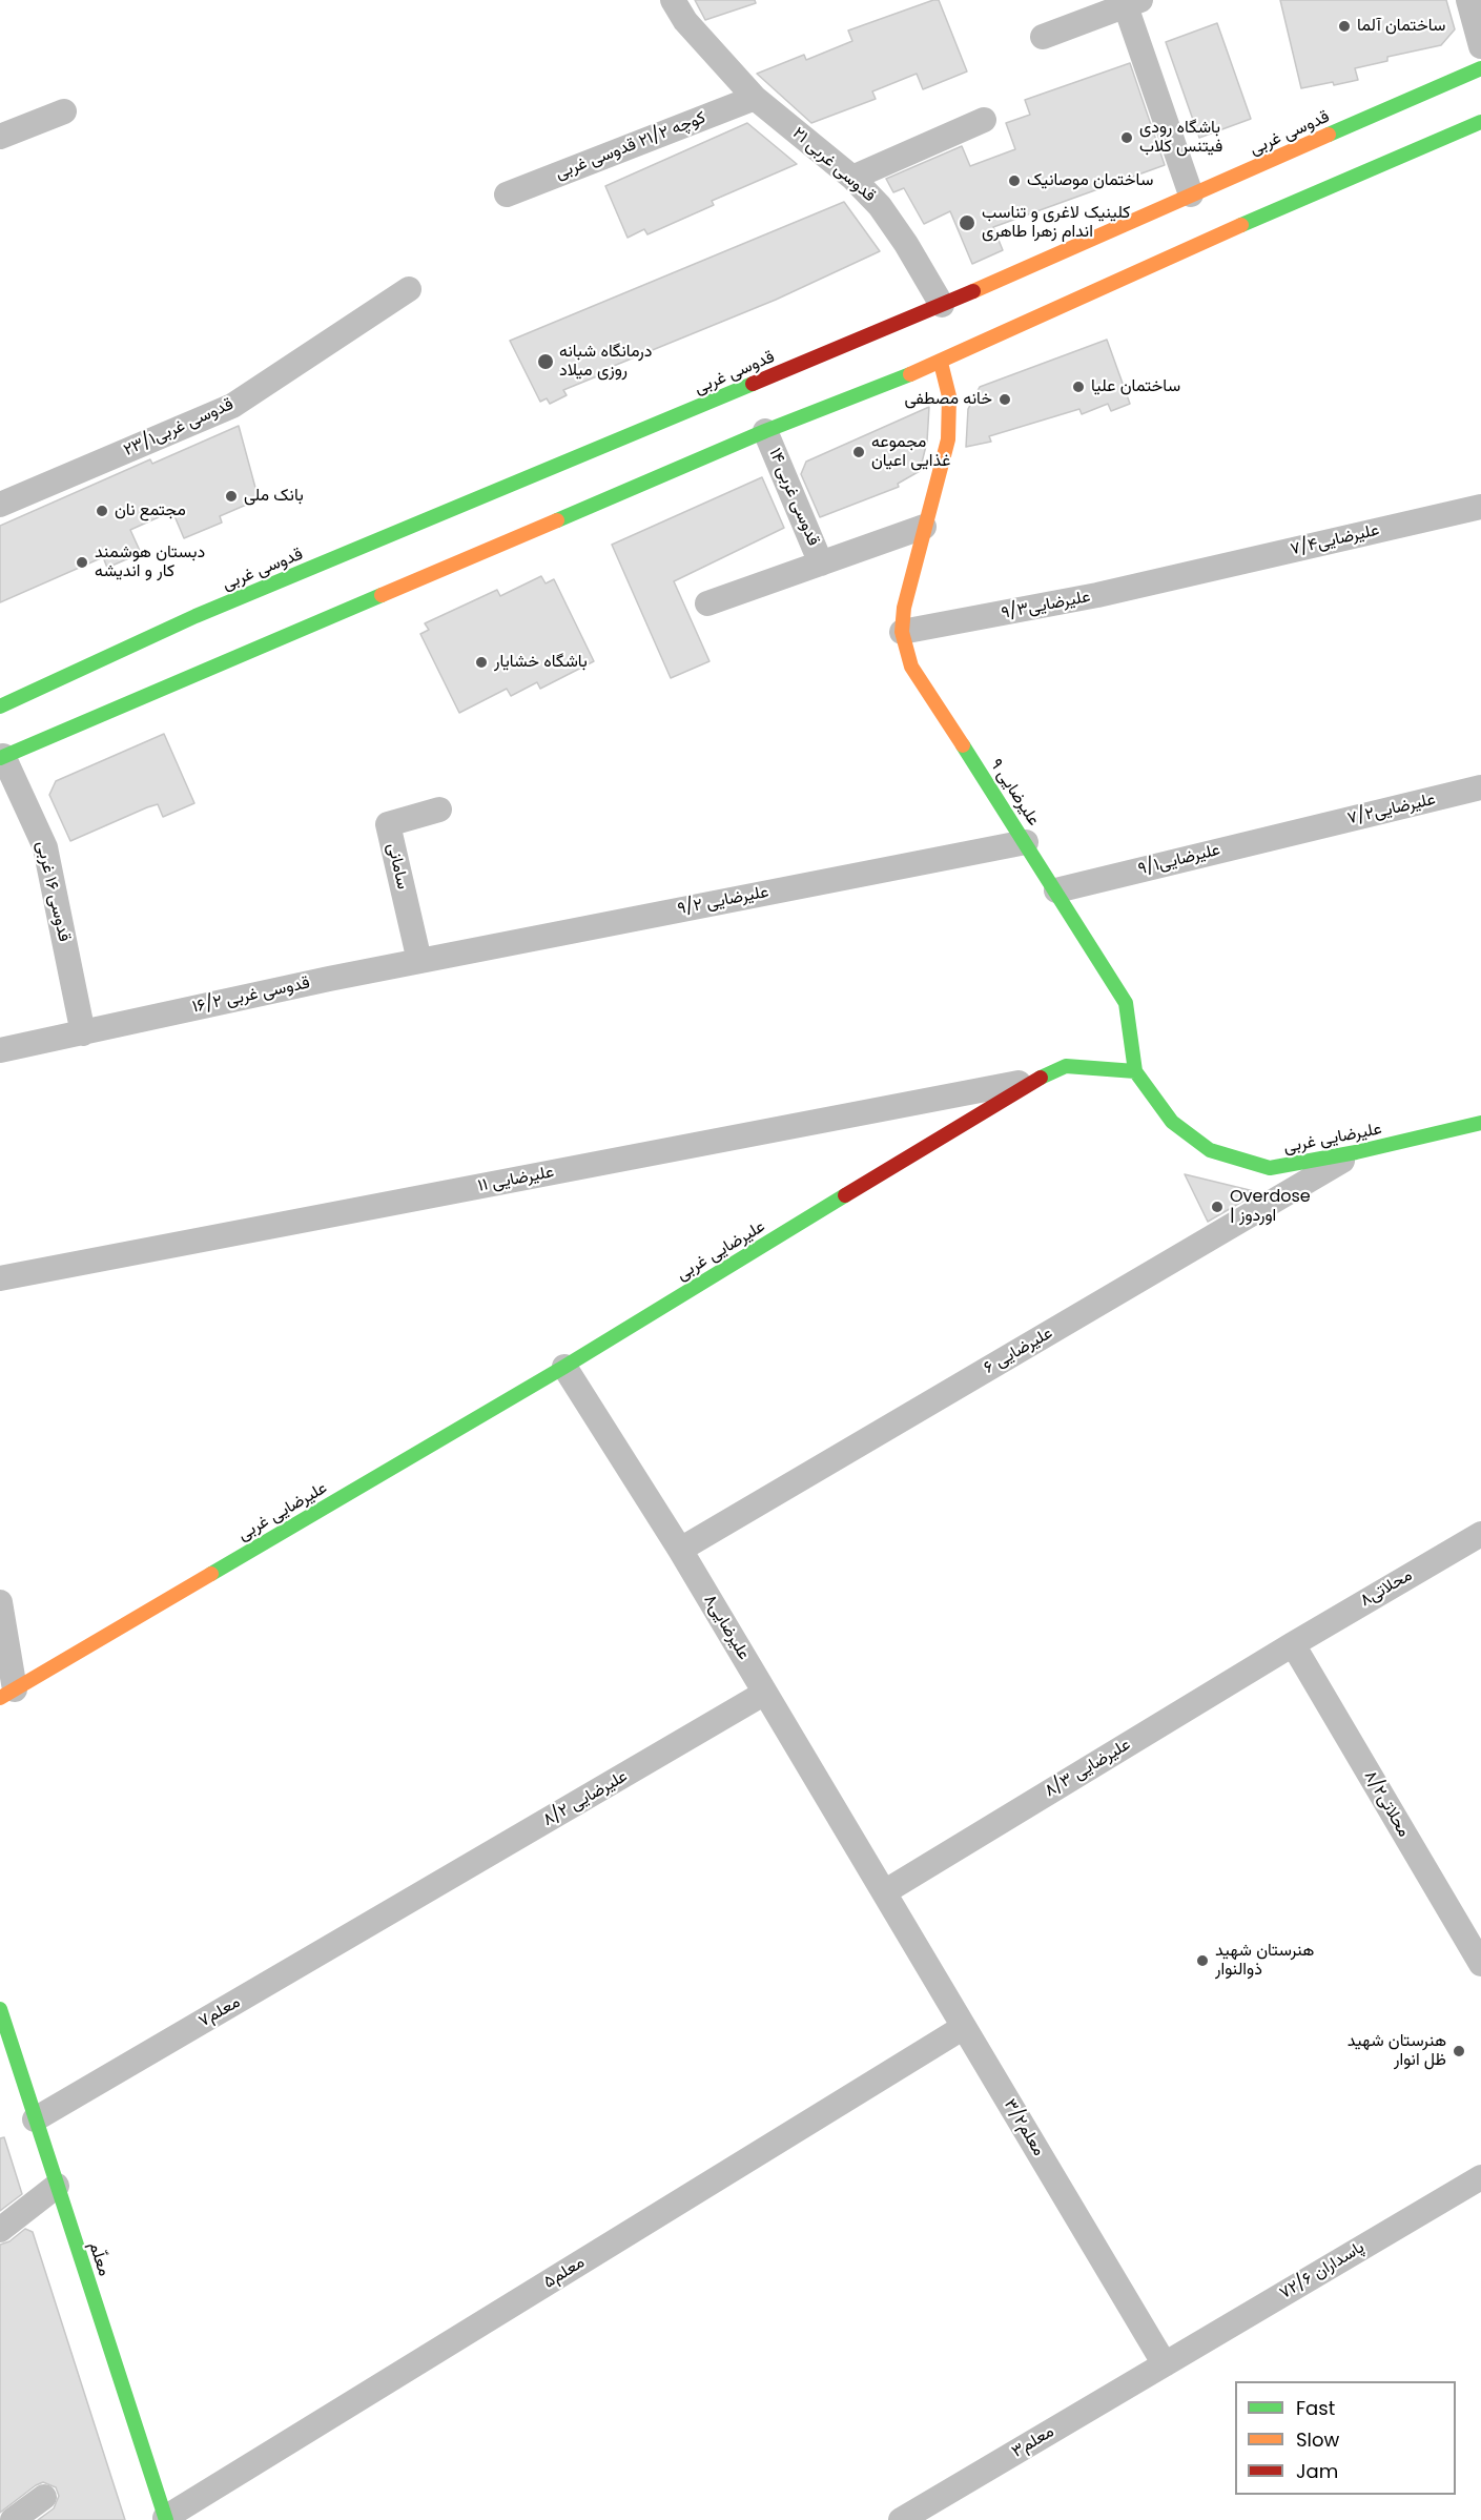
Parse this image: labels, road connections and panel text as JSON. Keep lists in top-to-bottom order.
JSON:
{
  "streets": {
    "main road": [
      "قدوسی غربی",
      "۹ علیرضایی",
      "علیرضایی غربی",
      "معلّم"
    ],
    "street": [
      "کوچه ۲۱/۲ قدوسی غربی",
      "۲۱ قدوسی غربی",
      "قدوسی غربی۲۳/۱",
      "۱۴ قدوسی غربی",
      "علیرضایی۷/۴",
      "علیرضایی۹/۳",
      "علیرضایی۷/۲",
      "علیرضایی۹/۱",
      "سامانی",
      "قدوسی ۱۶ غربی",
      "۹/۲ علیرضایی",
      "۱۶/۲ قدوسی غربی",
      "۱۱ علیرضایی",
      "۶ علیرضایی",
      "محلاتی۸",
      "علیرضایی۸",
      "۸/۳ علیرضایی",
      "علیرضایی ۸/۲",
      "محلاتی۸/۲",
      "معلم۷",
      "معلم۳/۲",
      "۷۲/۶ پاسداران",
      "معلم۵",
      "معلم۳"
    ]
  },
  "crossings": [
    ["قدوسی غربی", "۲۱ قدوسی غربی"],
    ["کوچه ۲۱/۲ قدوسی غربی", "۲۱ قدوسی غربی"],
    ["علیرضایی۷/۴", "علیرضایی۹/۳"],
    ["علیرضایی۹/۳", "۹ علیرضایی"],
    ["۹ علیرضایی", "علیرضایی۹/۱"],
    ["۹ علیرضایی", "۹/۲ علیرضایی"],
    ["۹ علیرضایی", "علیرضایی غربی"],
    ["علیرضایی۷/۲", "علیرضایی۹/۱"],
    ["سامانی", "۹/۲ علیرضایی"],
    ["سامانی", "۱۶/۲ قدوسی غربی"],
    ["قدوسی ۱۶ غربی", "۱۶/۲ قدوسی غربی"],
    ["۹/۲ علیرضایی", "۱۶/۲ قدوسی غربی"],
    ["علیرضایی غربی", "۱۱ علیرضایی"],
    ["علیرضایی غربی", "۶ علیرضایی"],
    ["علیرضایی غربی", "علیرضایی۸"],
    ["۶ علیرضایی", "علیرضایی۸"],
    ["محلاتی۸", "۸/۳ علیرضایی"],
    ["محلاتی۸", "محلاتی۸/۲"],
    ["علیرضایی۸", "۸/۳ علیرضایی"],
    ["علیرضایی۸", "علیرضایی ۸/۲"],
    ["علیرضایی۸", "معلم۳/۲"],
    ["۸/۳ علیرضایی", "محلاتی۸/۲"],
    ["۸/۳ علیرضایی", "معلم۳/۲"],
    ["علیرضایی ۸/۲", "معلم۷"],
    ["معلم۷", "معلّم"],
    ["معلم۳/۲", "۷۲/۶ پاسداران"],
    ["معلم۳/۲", "معلم۵"],
    ["معلم۳/۲", "معلم۳"],
    ["معلّم", "معلم۵"],
    ["۷۲/۶ پاسداران", "معلم۳"]
  ],
  "places": [
    "ساختمان آلما",
    "باشگاه رودی فیتنس کلاب",
    "ساختمان موصانیک",
    "کلینیک لاغری و تناسب اندام زهرا طاهری",
    "درمانگاه شبانه روزی میلاد",
    "ساختمان علیا",
    "خانه مصطفی",
    "مجموعه غذایی اعیان",
    "بانک ملی",
    "مجتمع نان",
    "دبستان هوشمند کار و اندیشه",
    "باشگاه خشایار",
    "Overdose | اوردوز",
    "هنرستان شهید ذوالنوار",
    "هنرستان شهید ظل انوار"
  ],
  "legend": ["Fast", "Slow", "Jam"]
}
